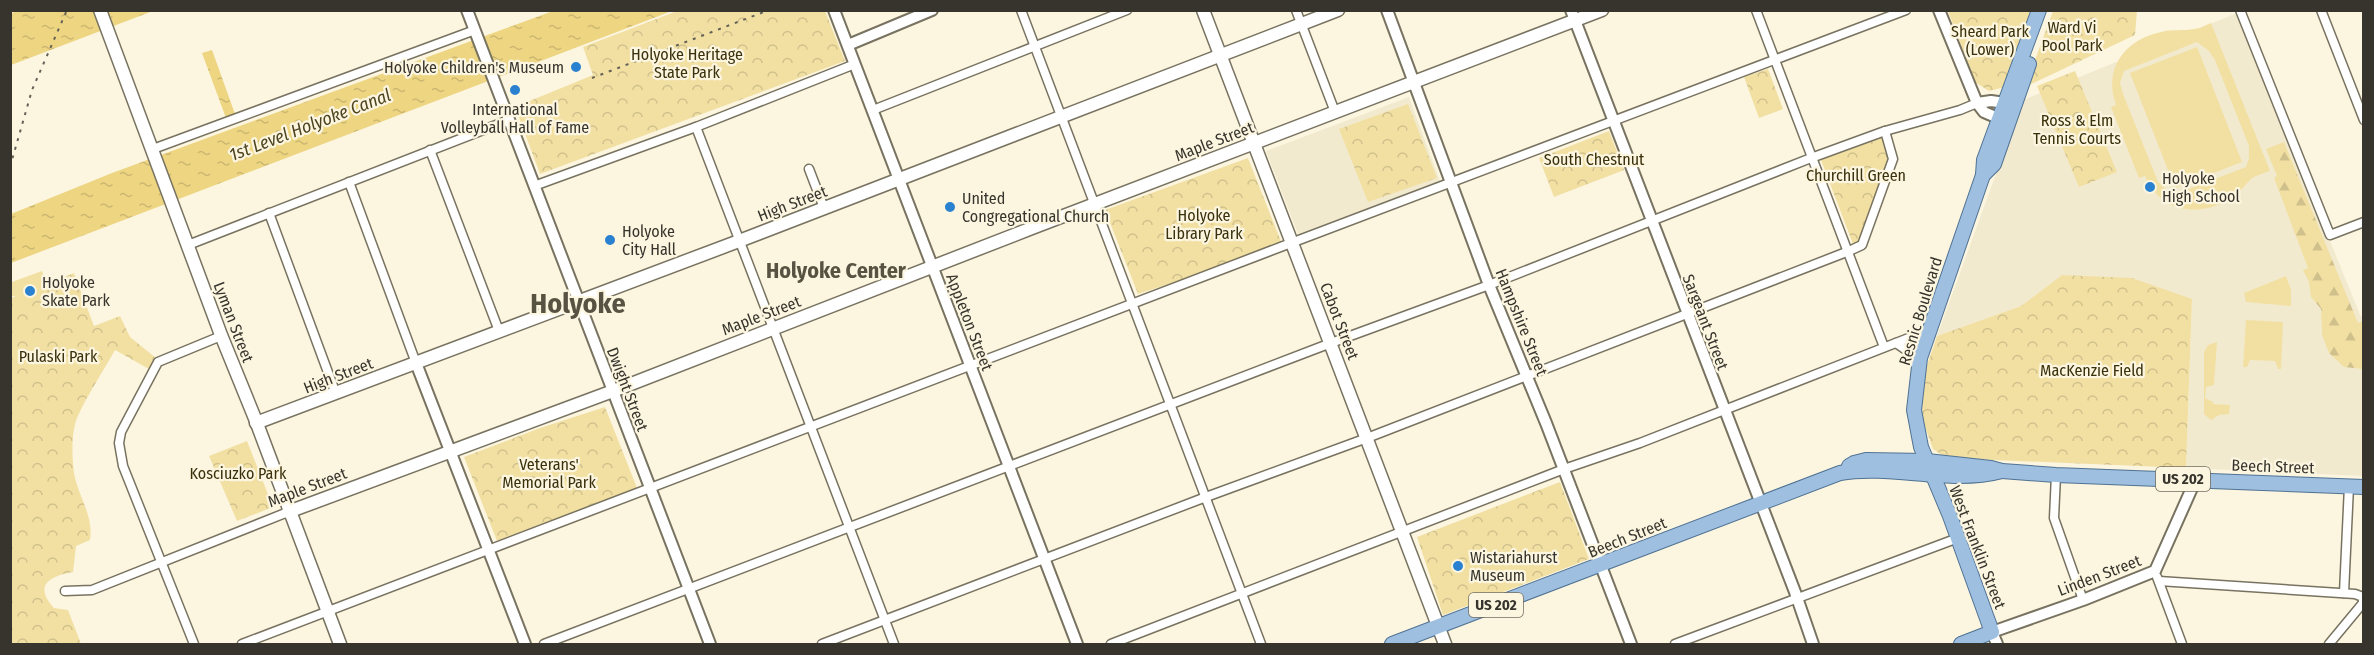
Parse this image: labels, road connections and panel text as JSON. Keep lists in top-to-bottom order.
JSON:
{
  "streets": {
    "main road": [
      "Maple Street",
      "High Street",
      "Resnic Boulevard",
      "Cabot Street",
      "Lyman Street",
      "Beech Street",
      "US 202",
      "West Franklin Street",
      "Linden Street"
    ],
    "street": [
      "Appleton Street",
      "Hampshire Street",
      "Sargeant Street",
      "Dwight Street"
    ]
  },
  "crossings": [
    ["Maple Street", "Cabot Street"],
    ["Maple Street", "Lyman Street"],
    ["Maple Street", "Appleton Street"],
    ["Maple Street", "Hampshire Street"],
    ["Maple Street", "Sargeant Street"],
    ["Maple Street", "Dwight Street"],
    ["High Street", "Cabot Street"],
    ["High Street", "Lyman Street"],
    ["High Street", "Appleton Street"],
    ["High Street", "Dwight Street"],
    ["Resnic Boulevard", "Beech Street"],
    ["Resnic Boulevard", "West Franklin Street"],
    ["Cabot Street", "Beech Street"],
    ["Hampshire Street", "Beech Street"],
    ["Sargeant Street", "Beech Street"],
    ["Beech Street", "West Franklin Street"],
    ["Beech Street", "Linden Street"],
    ["West Franklin Street", "Linden Street"]
  ],
  "districts": ["Holyoke Center", "Holyoke"],
  "water": ["1st Level Holyoke Canal"],
  "parks": [
    "Ward Vi Pool Park",
    "Sheard Park (Lower)",
    "Holyoke Heritage State Park",
    "Ross & Elm Tennis Courts",
    "South Chestnut",
    "Churchill Green",
    "Holyoke Library Park",
    "Pulaski Park",
    "MacKenzie Field",
    "Veterans' Memorial Park",
    "Kosciuzko Park"
  ],
  "places": [
    "Holyoke Children's Museum",
    "International Volleyball Hall of Fame",
    "Holyoke High School",
    "United Congregational Church",
    "Holyoke City Hall",
    "Holyoke Skate Park",
    "Wistariahurst Museum"
  ]
}
